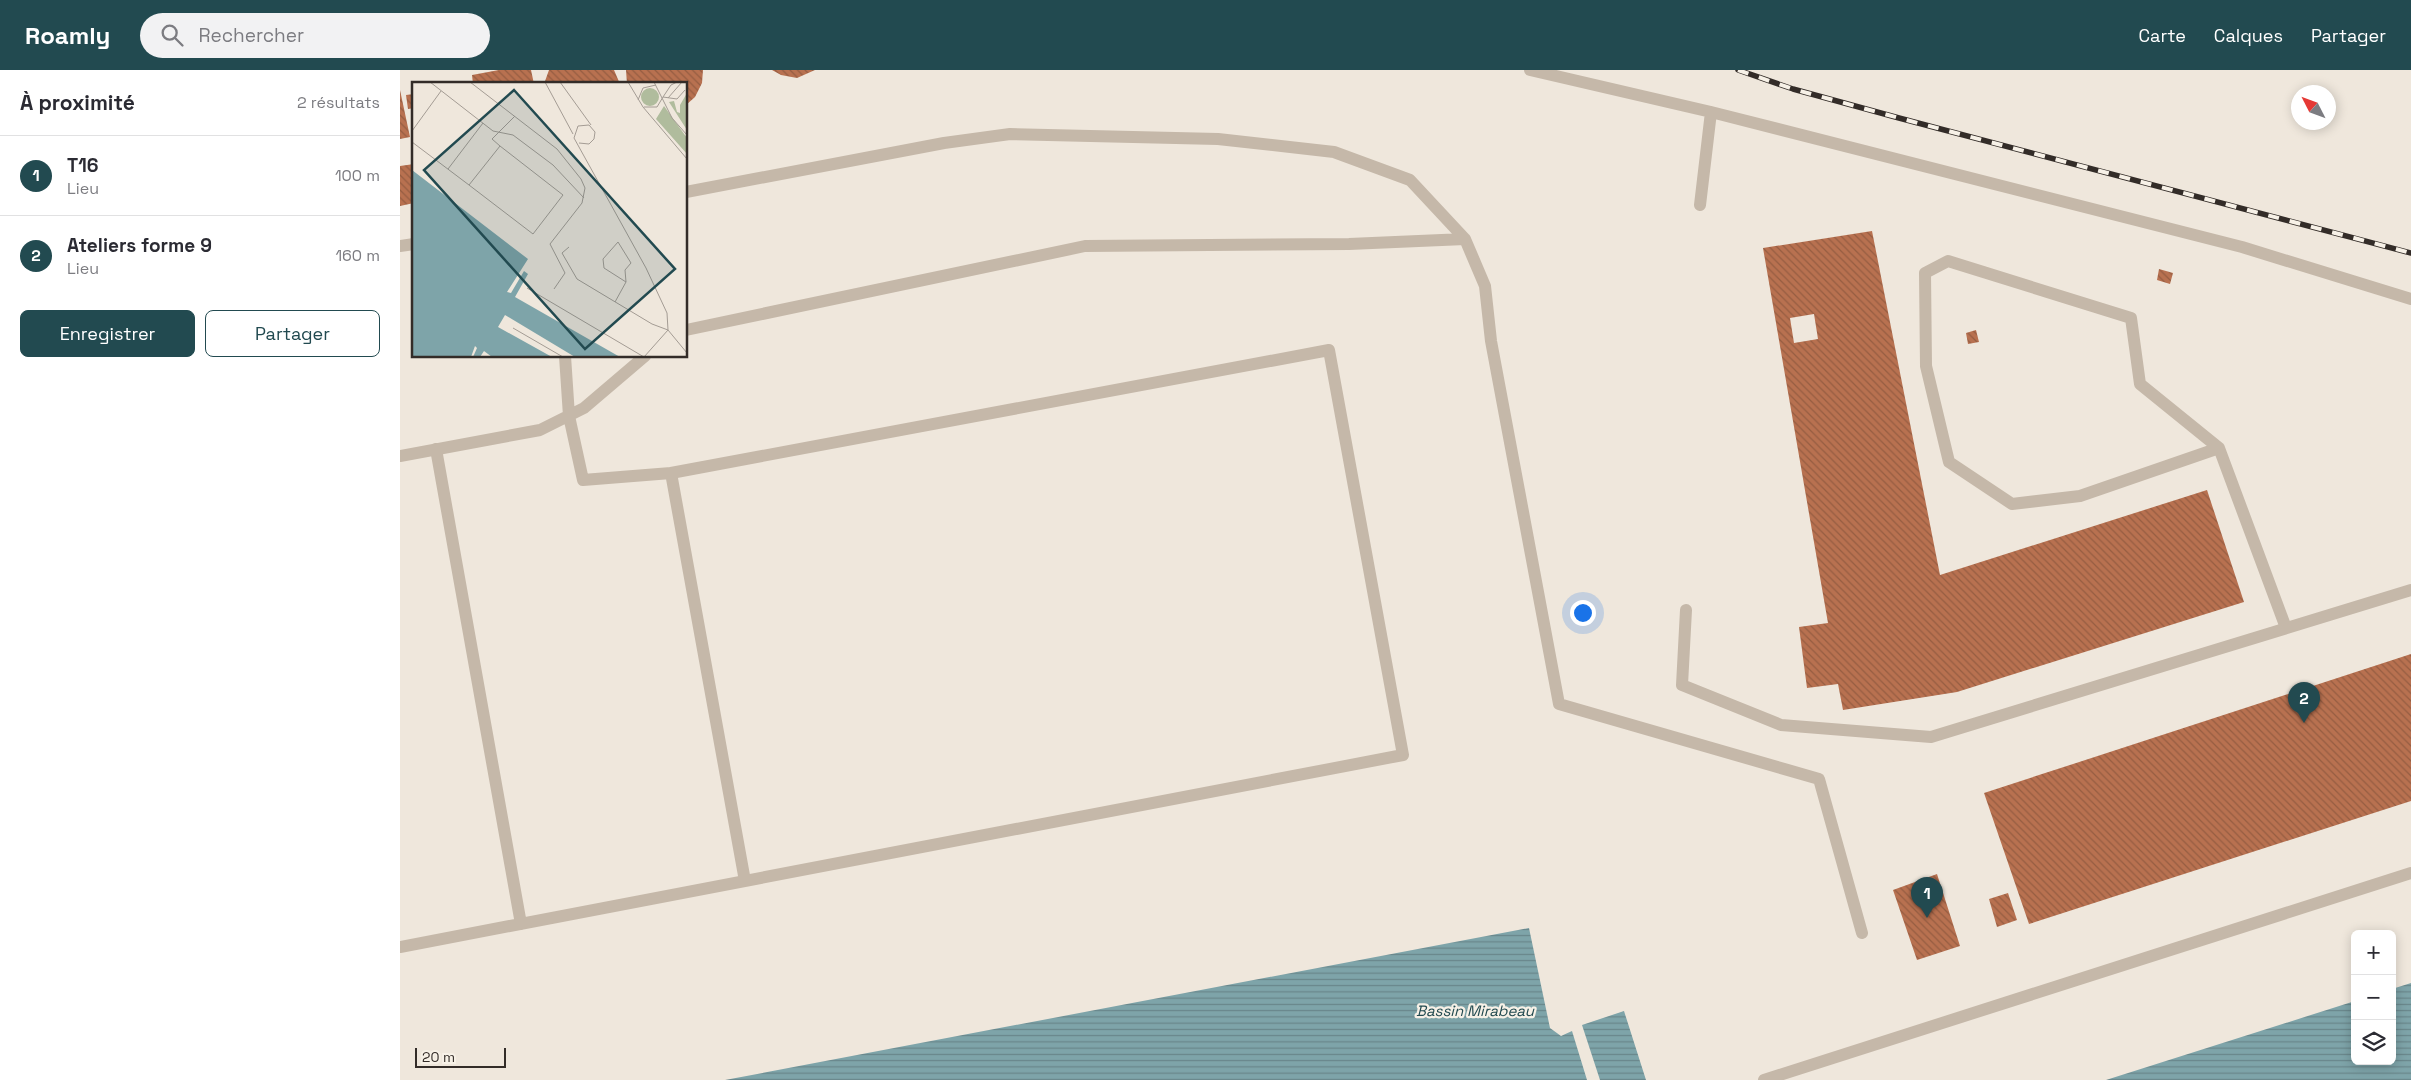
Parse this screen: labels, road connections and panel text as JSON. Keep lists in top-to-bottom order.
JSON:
{
  "water": ["Bassin Mirabeau"],
  "scale_bar": "20 m",
  "north": "top left",
  "page": {
    "header": "Roamly",
    "search": "Rechercher",
    "nav": ["Carte", "Calques", "Partager"],
    "heading": ["À proximité", "2 résultats"],
    "list": [
      {
        "mark": "1",
        "name": "T16",
        "note": "Lieu",
        "value": "100 m"
      },
      {
        "mark": "2",
        "name": "Ateliers forme 9",
        "note": "Lieu",
        "value": "160 m"
      }
    ],
    "buttons": ["Enregistrer", "Partager"],
    "pins": ["2", "1"],
    "map_buttons": ["+", "−"],
    "scale": "20 m"
  }
}
